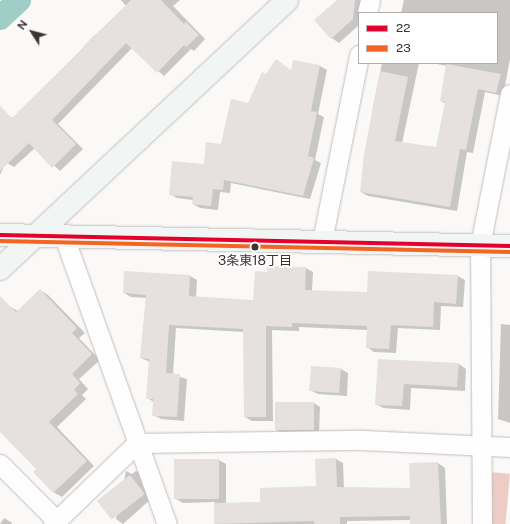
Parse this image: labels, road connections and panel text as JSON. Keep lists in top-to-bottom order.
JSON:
{
  "places": ["3条東18丁目"],
  "lines": ["transit line 22", "transit line 23"],
  "legend": ["22", "23"],
  "north": "top left"
}
